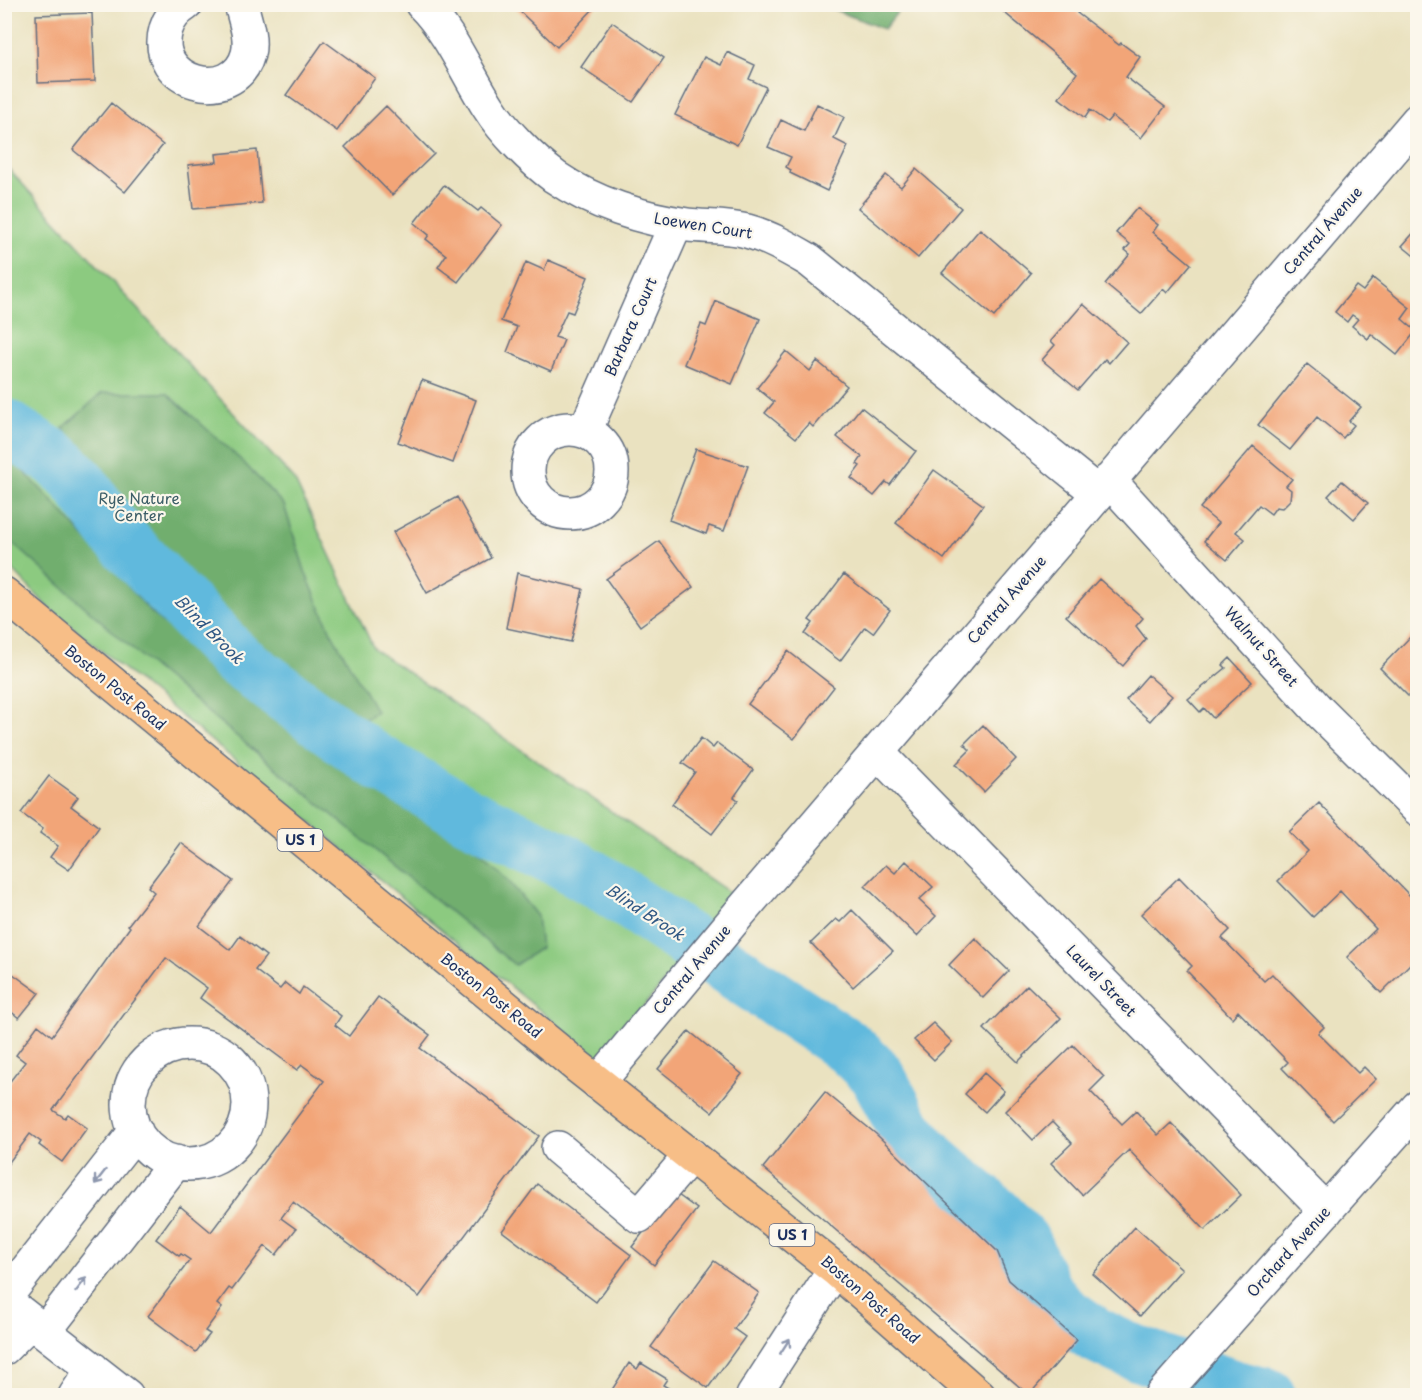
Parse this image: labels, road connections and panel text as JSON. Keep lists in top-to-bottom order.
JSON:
{
  "streets": {
    "main road": ["Boston Post Road", "US 1"],
    "street": [
      "Loewen Court",
      "Central Avenue",
      "Barbara Court",
      "Walnut Street",
      "Laurel Street",
      "Orchard Avenue"
    ]
  },
  "crossings": [
    ["Loewen Court", "Central Avenue"],
    ["Loewen Court", "Barbara Court"],
    ["Loewen Court", "Walnut Street"],
    ["Central Avenue", "Walnut Street"],
    ["Central Avenue", "Boston Post Road"],
    ["Central Avenue", "Laurel Street"],
    ["Laurel Street", "Orchard Avenue"]
  ],
  "water": ["Blind Brook"],
  "parks": ["Rye Nature Center"]
}
